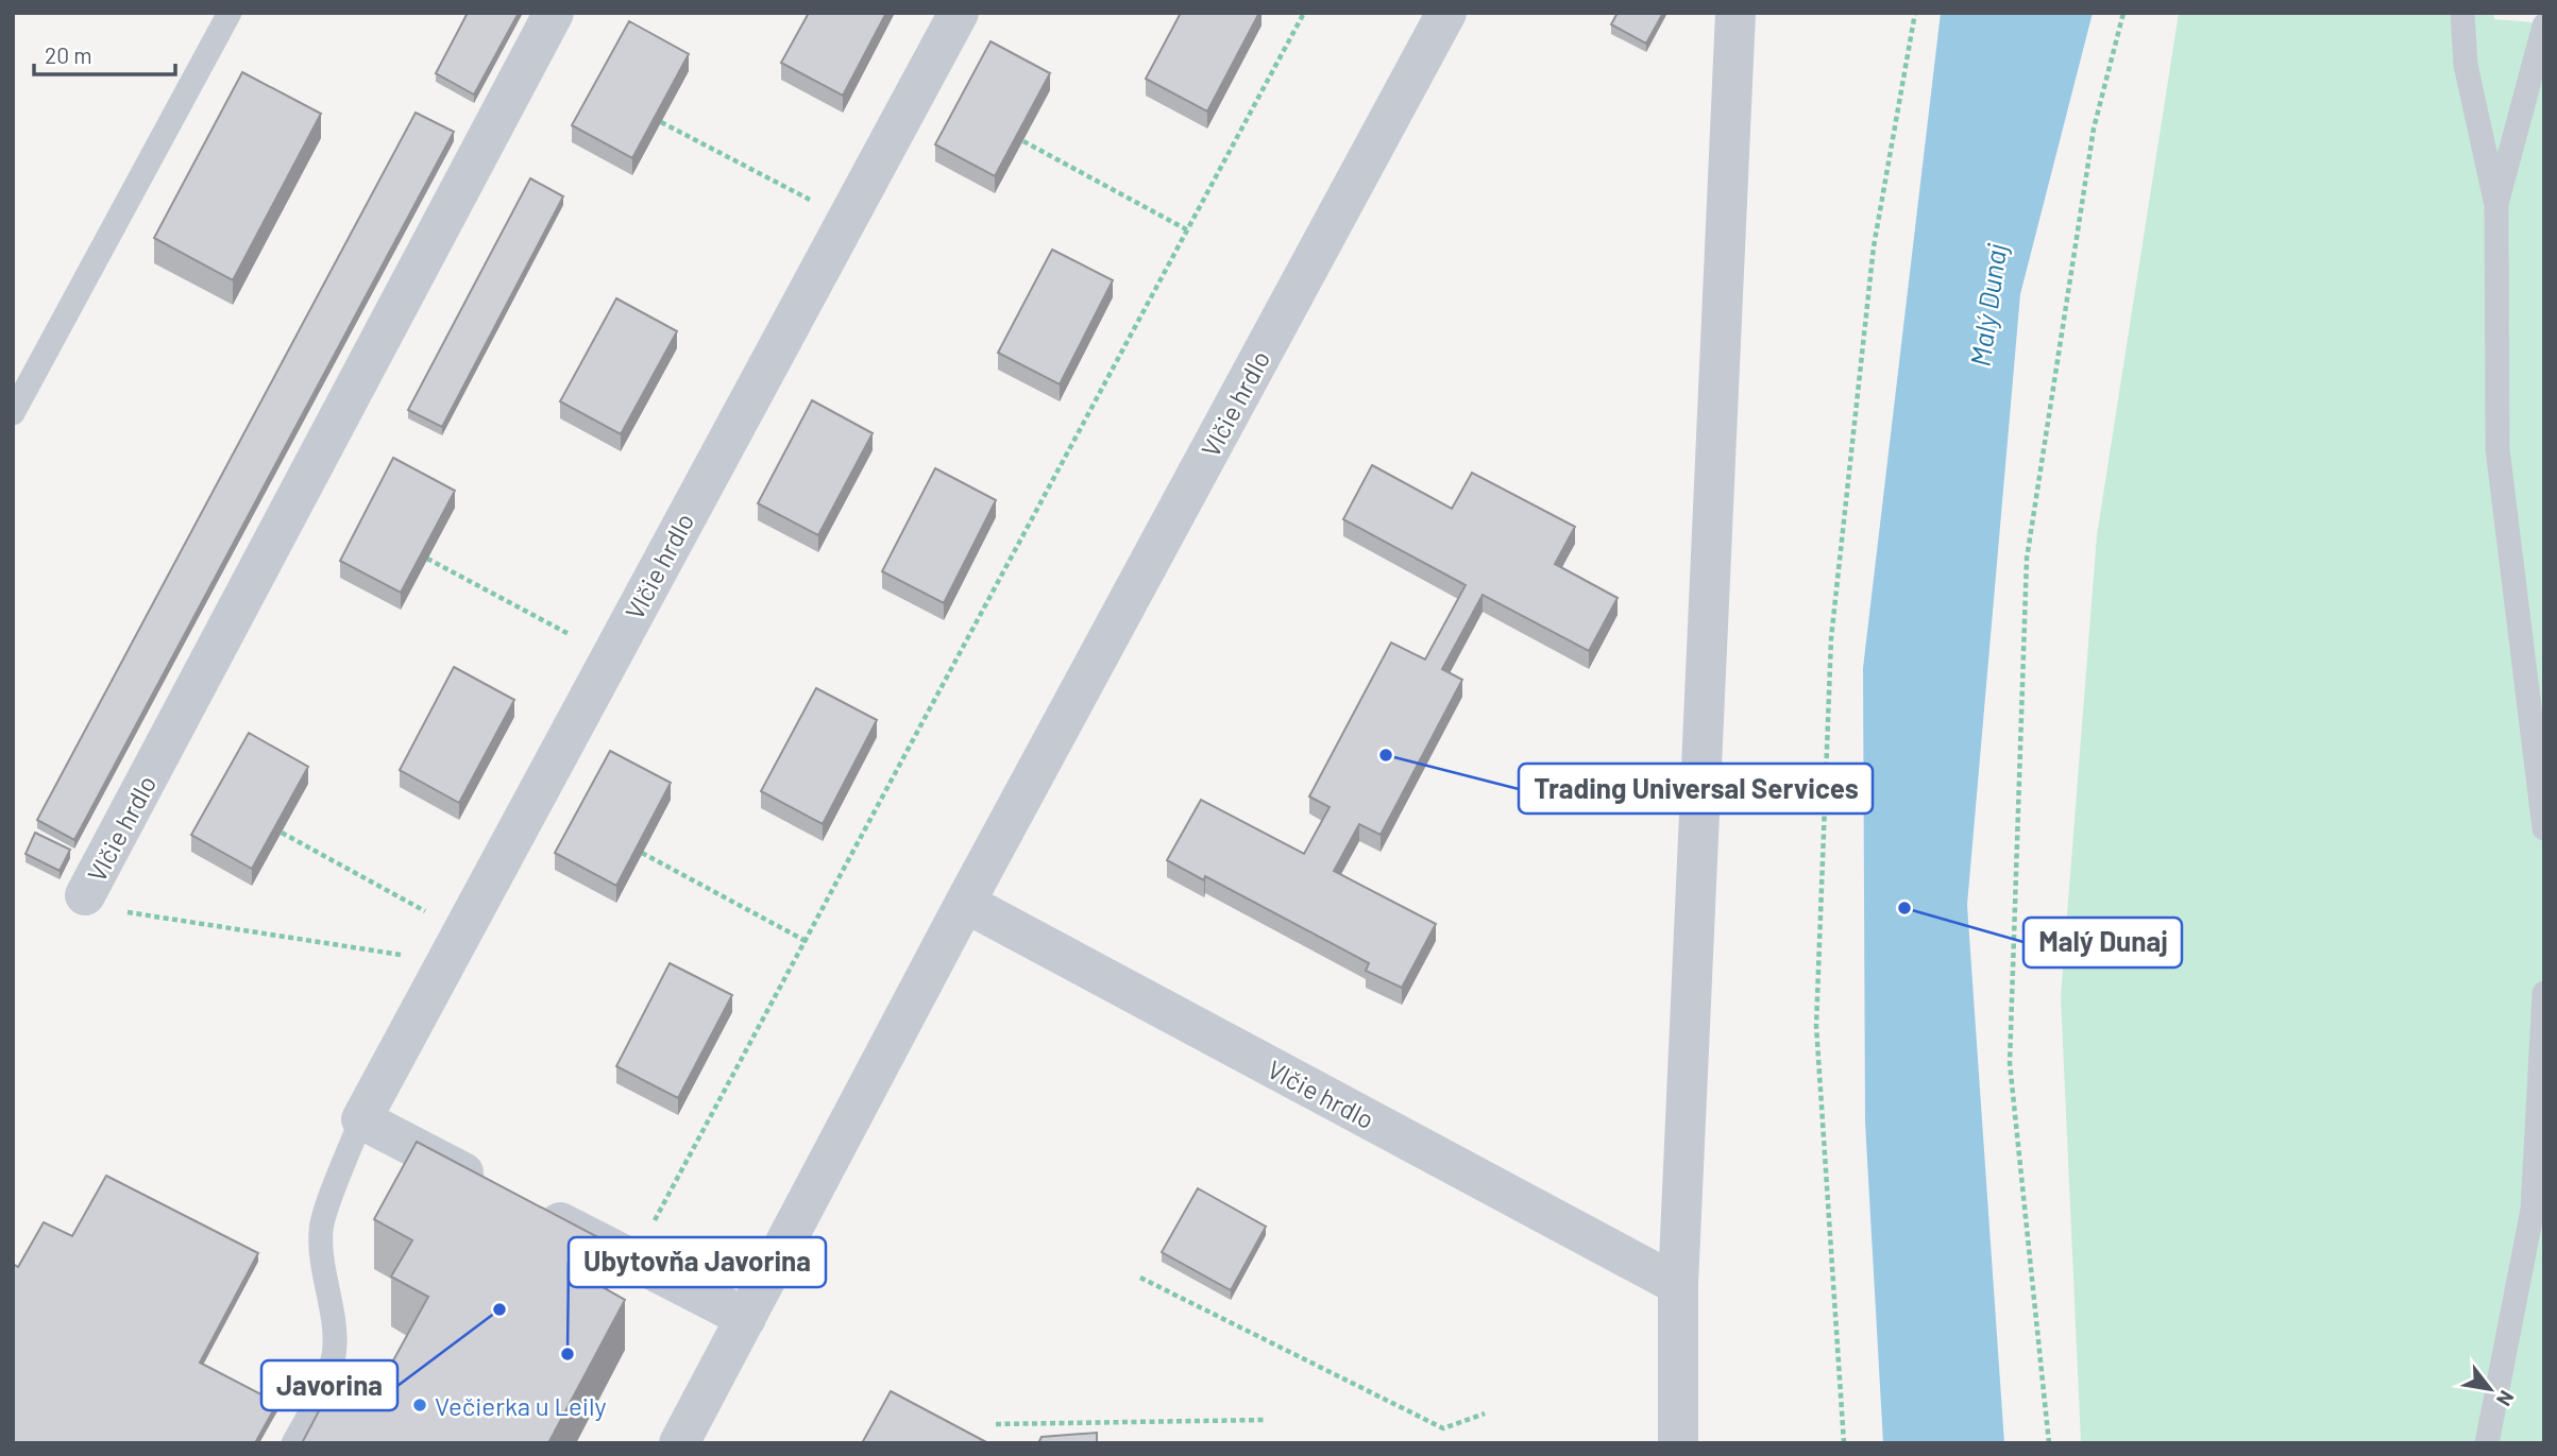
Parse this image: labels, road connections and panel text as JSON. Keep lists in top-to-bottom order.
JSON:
{
  "streets": {
    "street": ["Vlčie hrdlo"]
  },
  "water": ["Malý Dunaj"],
  "places": [
    "Trading Universal Services",
    "Malý Dunaj",
    "Javorina",
    "Ubytovňa Javorina",
    "Večierka u Leily"
  ],
  "scale_bar": "20 m",
  "north": "bottom right"
}
